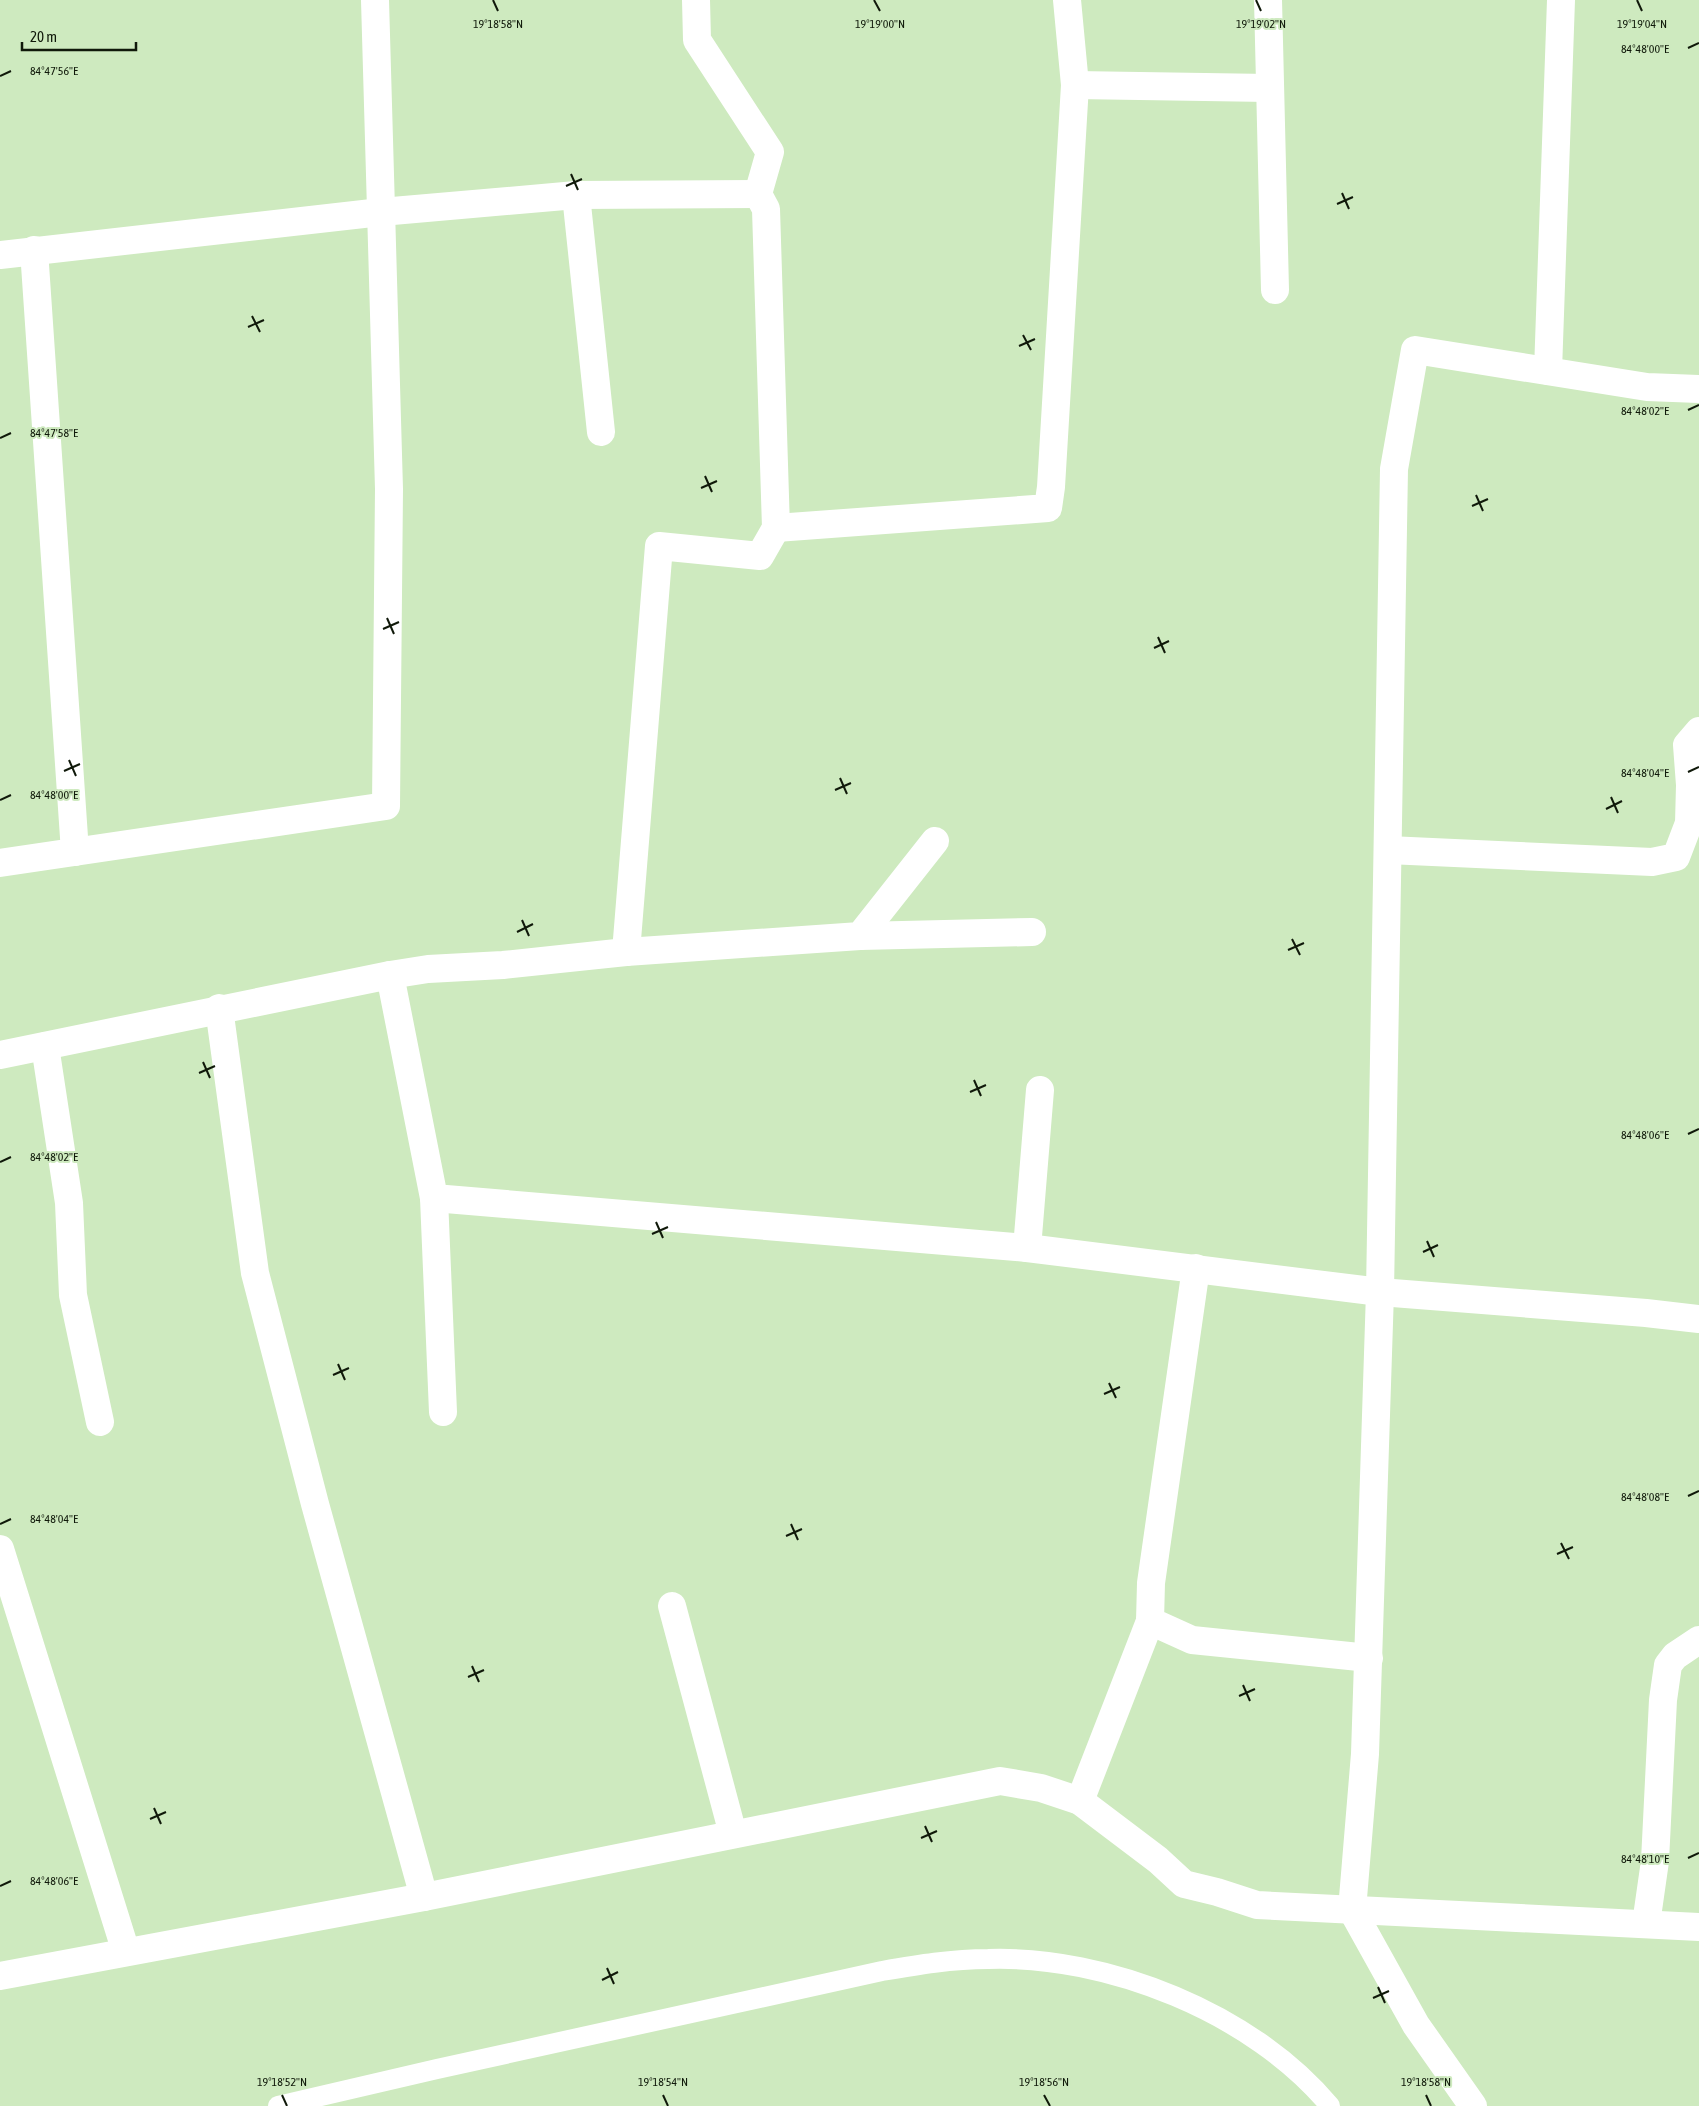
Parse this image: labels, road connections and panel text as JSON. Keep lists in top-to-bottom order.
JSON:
{
  "scale_bar": "20 m",
  "coordinates": [
    "19°18'58\"N",
    "19°19'00\"N",
    "19°19'02\"N",
    "19°19'04\"N",
    "84°48'00\"E",
    "84°47'56\"E",
    "84°48'02\"E",
    "84°47'58\"E",
    "84°48'04\"E",
    "84°48'06\"E",
    "84°48'08\"E",
    "84°48'10\"E",
    "19°18'52\"N",
    "19°18'54\"N",
    "19°18'56\"N"
  ]
}
